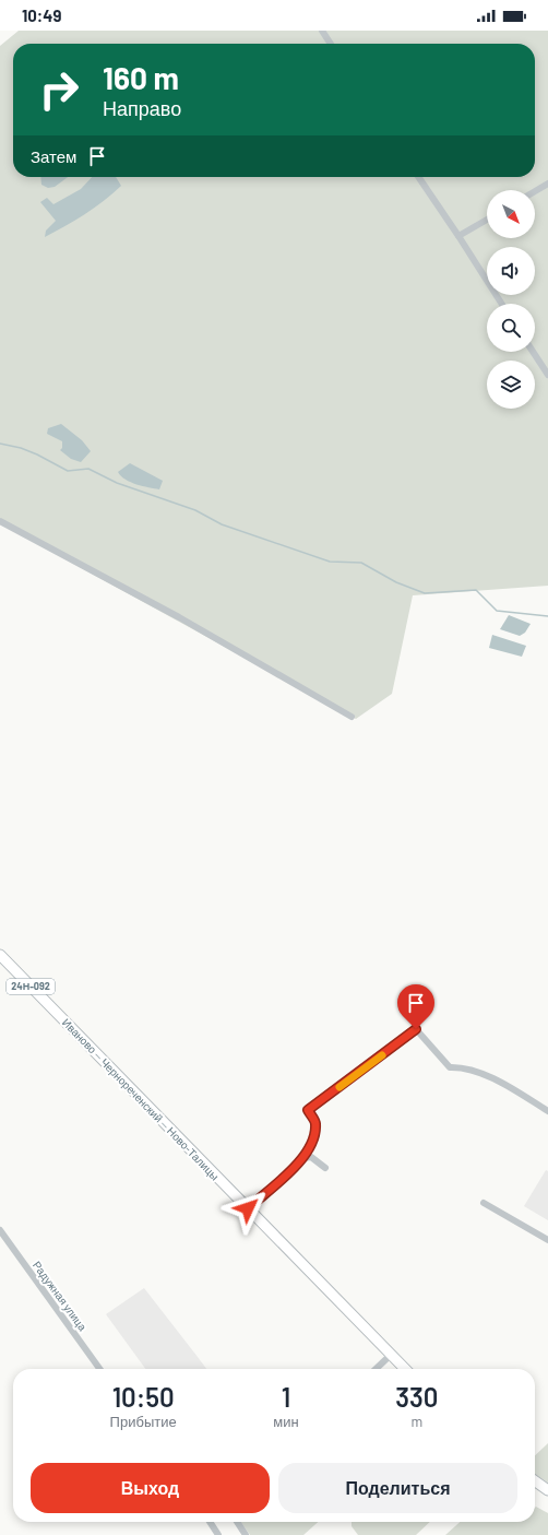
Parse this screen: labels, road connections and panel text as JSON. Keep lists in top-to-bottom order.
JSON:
{
  "streets": {
    "main road": ["24Н-092", "Иваново — Чернореченский — Ново-Талицы"],
    "street": ["Радужная улица"]
  },
  "north": "bottom right",
  "page": {
    "status": "10:49",
    "turn": ["160 m", "Направо"],
    "then": "Затем",
    "eta": [
      "10:50",
      "Прибытие",
      "1",
      "мин",
      "330",
      "m"
    ],
    "buttons": ["Выход", "Поделиться"]
  }
}
